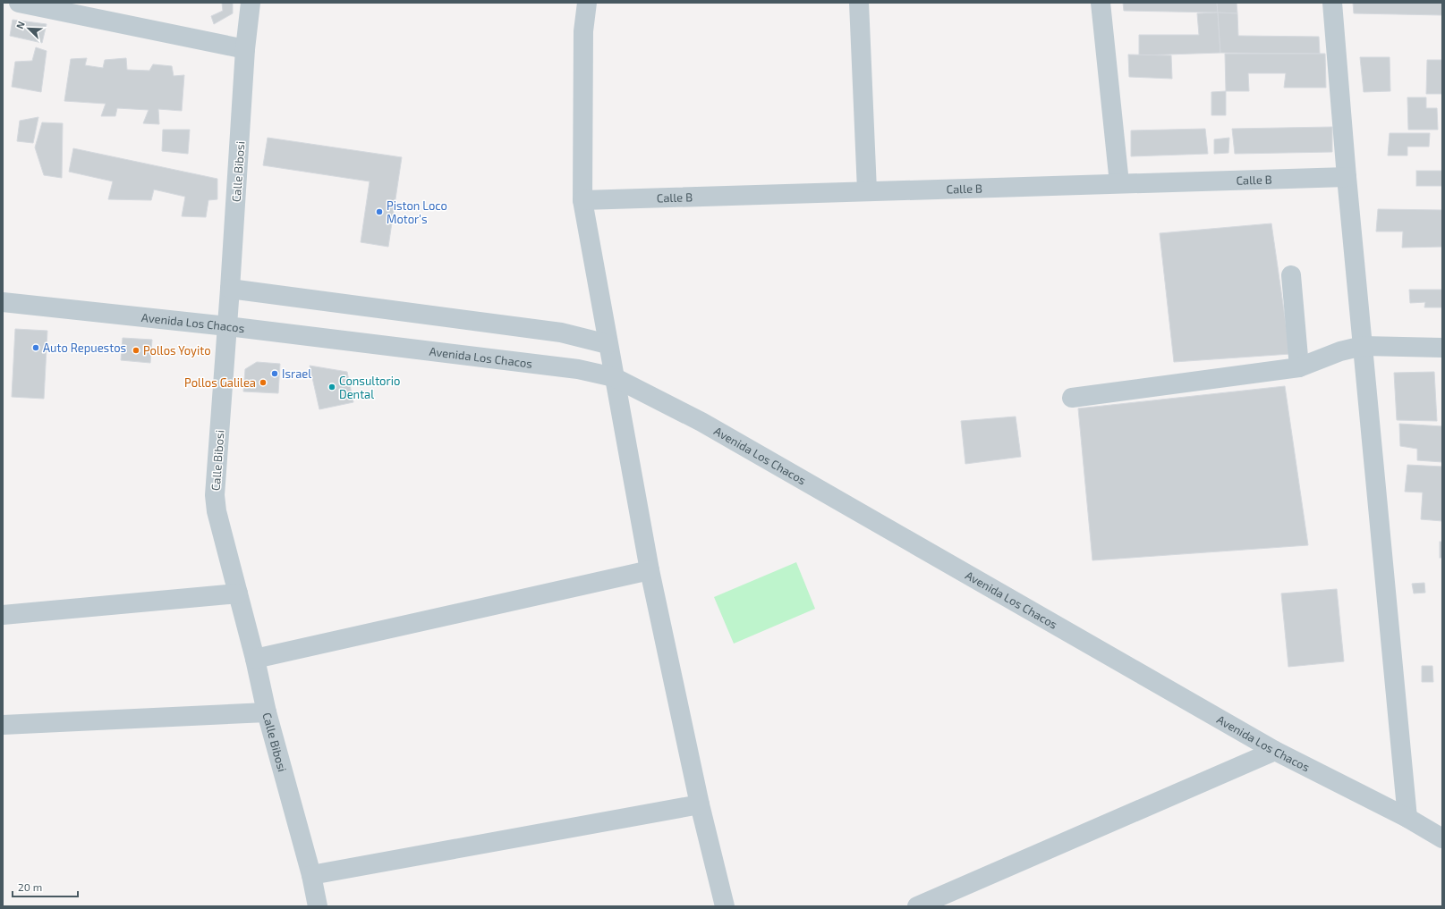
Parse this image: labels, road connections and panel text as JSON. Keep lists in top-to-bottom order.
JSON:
{
  "streets": {
    "street": ["Calle Bibosi", "Calle B", "Avenida Los Chacos"]
  },
  "crossings": [
    ["Calle Bibosi", "Avenida Los Chacos"]
  ],
  "places": [
    "Piston Loco Motor's",
    "Auto Repuestos",
    "Pollos Yoyito",
    "Israel",
    "Pollos Galilea",
    "Consultorio Dental"
  ],
  "scale_bar": "20 m",
  "north": "top left"
}
